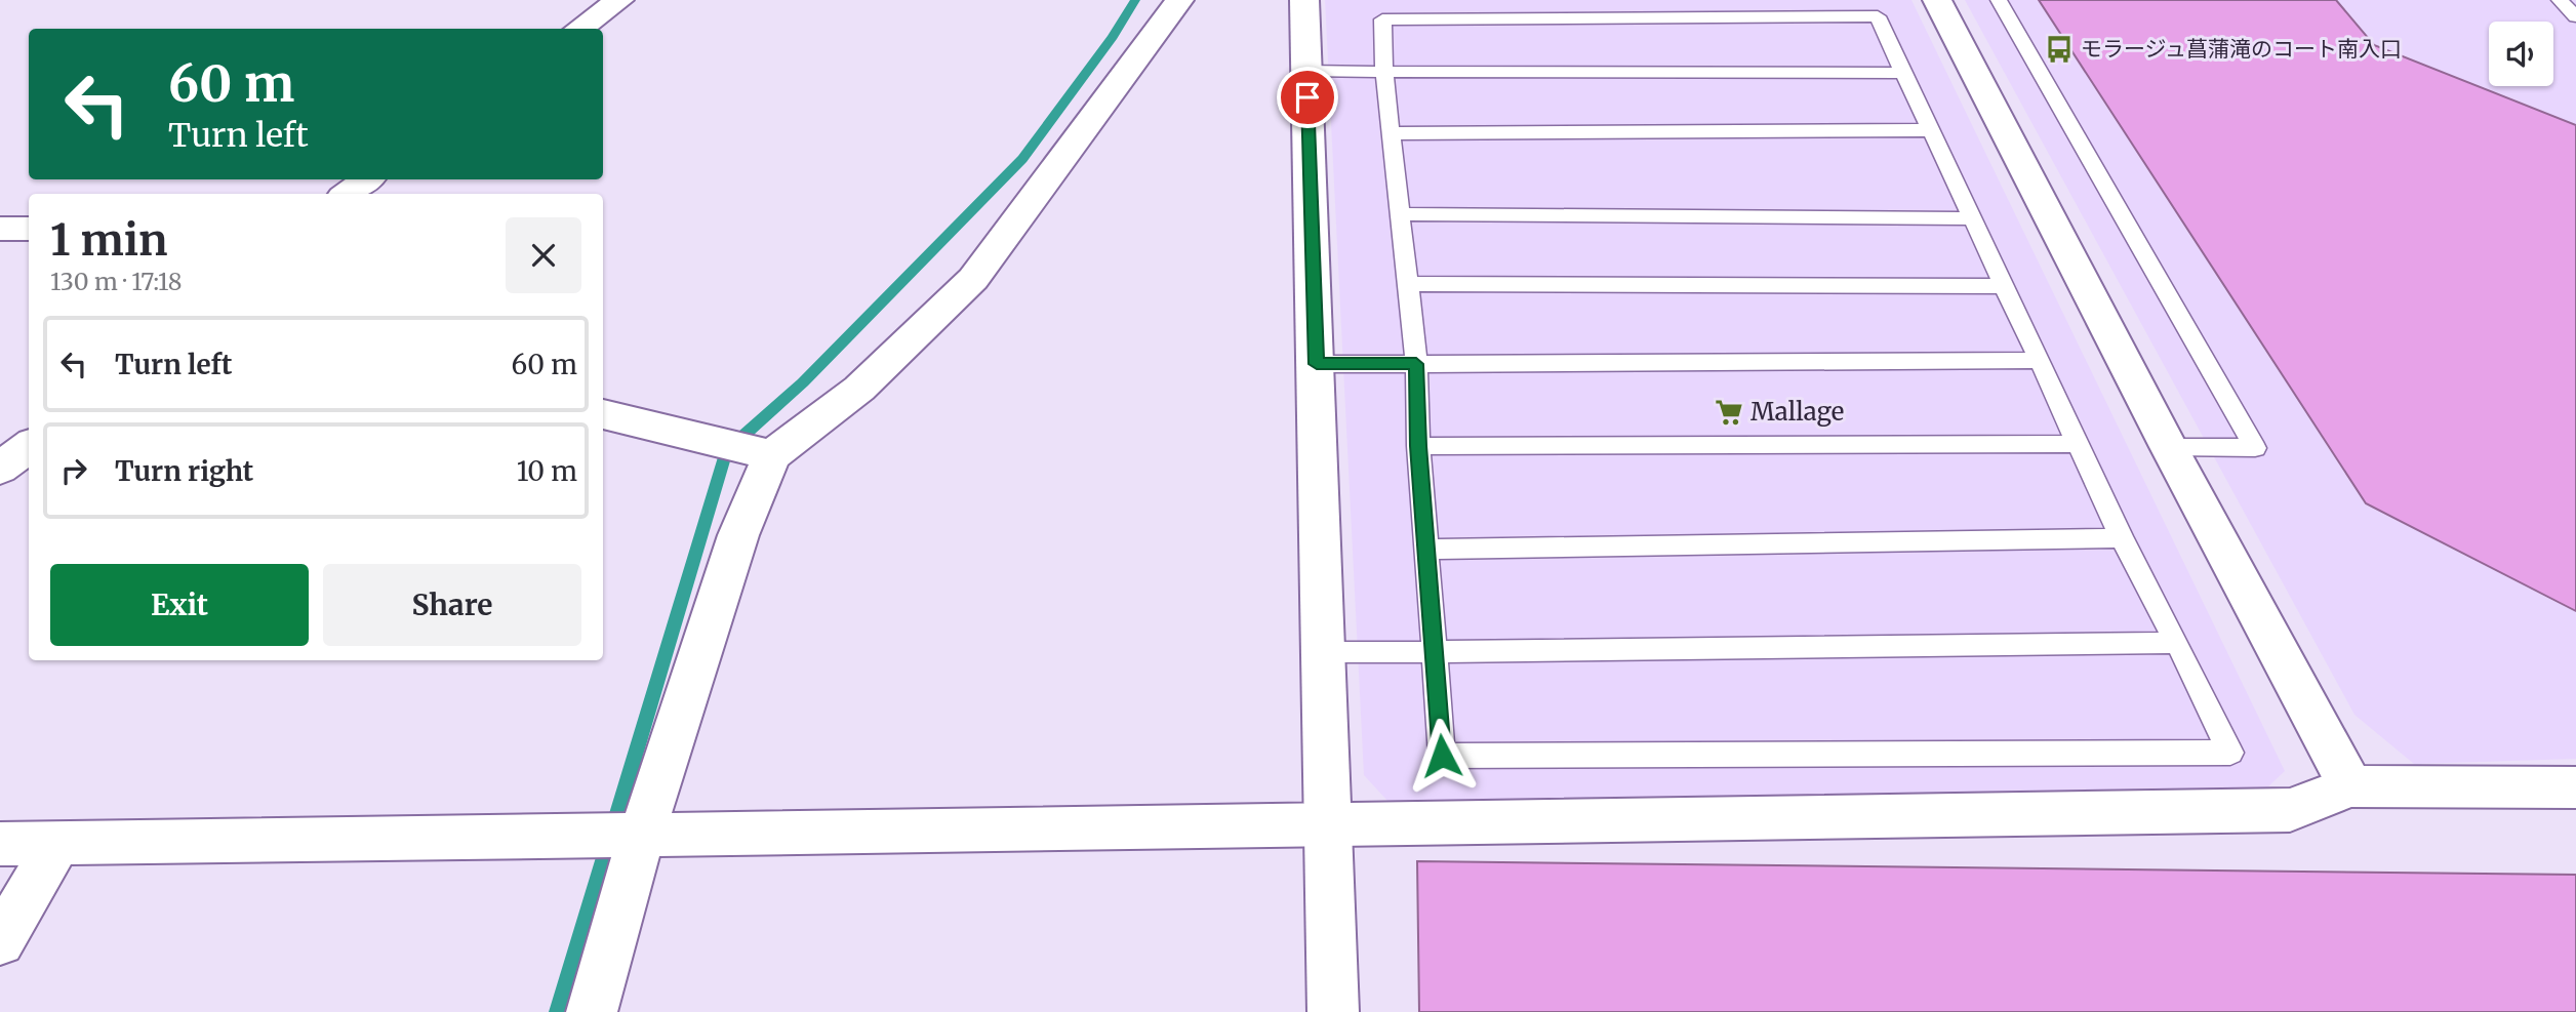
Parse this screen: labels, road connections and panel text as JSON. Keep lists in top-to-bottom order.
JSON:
{
  "places": {
    "bus stop": ["モラージュ菖蒲滝のコート南入口"],
    "supermarket": ["Mallage"]
  },
  "page": {
    "turn": ["60 m", "Turn left"],
    "heading": ["1 min", "130 m · 17:18"],
    "list": [
      {
        "name": "Turn left",
        "value": "60 m"
      },
      {
        "name": "Turn right",
        "value": "10 m"
      }
    ],
    "buttons": ["Exit", "Share"]
  }
}
